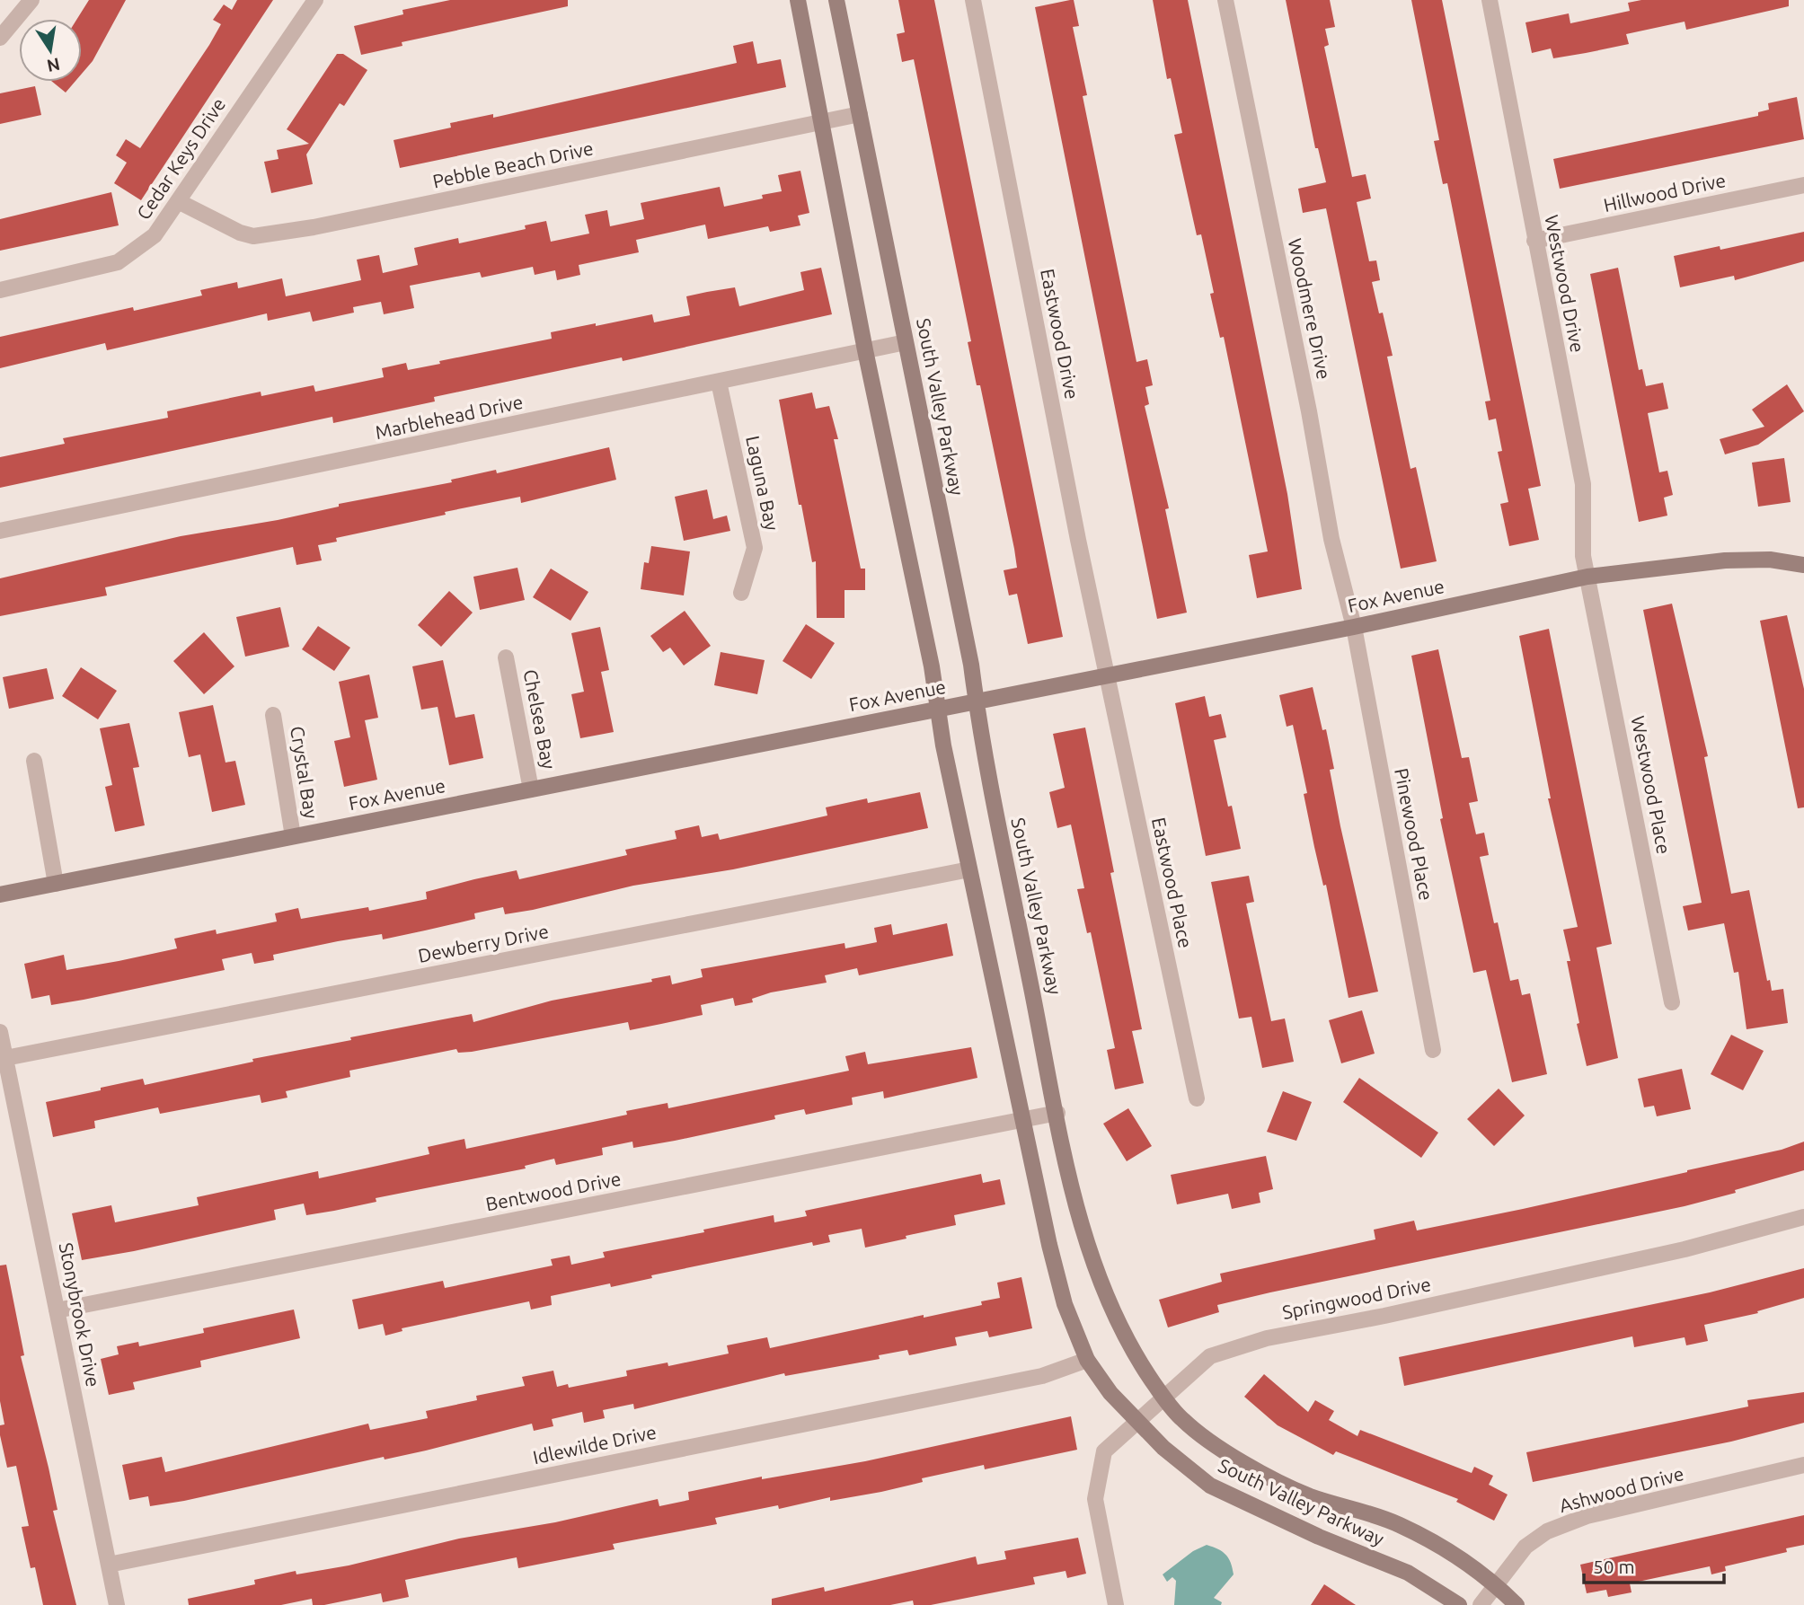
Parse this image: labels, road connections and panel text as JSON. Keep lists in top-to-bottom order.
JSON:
{
  "streets": {
    "main road": ["South Valley Parkway", "Fox Avenue"],
    "street": [
      "Cedar Keys Drive",
      "Pebble Beach Drive",
      "Hillwood Drive",
      "Westwood Drive",
      "Woodmere Drive",
      "Eastwood Drive",
      "Marblehead Drive",
      "Laguna Bay",
      "Chelsea Bay",
      "Crystal Bay",
      "Westwood Place",
      "Pinewood Place",
      "Eastwood Place",
      "Dewberry Drive",
      "Bentwood Drive",
      "Springwood Drive",
      "Stonybrook Drive",
      "Idlewilde Drive",
      "Ashwood Drive"
    ]
  },
  "crossings": [
    ["Cedar Keys Drive", "Pebble Beach Drive"],
    ["Pebble Beach Drive", "South Valley Parkway"],
    ["Hillwood Drive", "Westwood Drive"],
    ["Westwood Drive", "Fox Avenue"],
    ["Westwood Drive", "Westwood Place"],
    ["Woodmere Drive", "Fox Avenue"],
    ["Woodmere Drive", "Pinewood Place"],
    ["Eastwood Drive", "Fox Avenue"],
    ["Eastwood Drive", "Eastwood Place"],
    ["South Valley Parkway", "Marblehead Drive"],
    ["South Valley Parkway", "Fox Avenue"],
    ["South Valley Parkway", "Dewberry Drive"],
    ["South Valley Parkway", "Bentwood Drive"],
    ["South Valley Parkway", "Springwood Drive"],
    ["South Valley Parkway", "Idlewilde Drive"],
    ["South Valley Parkway", "Ashwood Drive"],
    ["Marblehead Drive", "Laguna Bay"],
    ["Fox Avenue", "Chelsea Bay"],
    ["Fox Avenue", "Crystal Bay"],
    ["Fox Avenue", "Westwood Place"],
    ["Fox Avenue", "Pinewood Place"],
    ["Fox Avenue", "Eastwood Place"],
    ["Dewberry Drive", "Stonybrook Drive"],
    ["Bentwood Drive", "Stonybrook Drive"],
    ["Stonybrook Drive", "Idlewilde Drive"]
  ],
  "scale_bar": "50 m",
  "north": "bottom"
}
